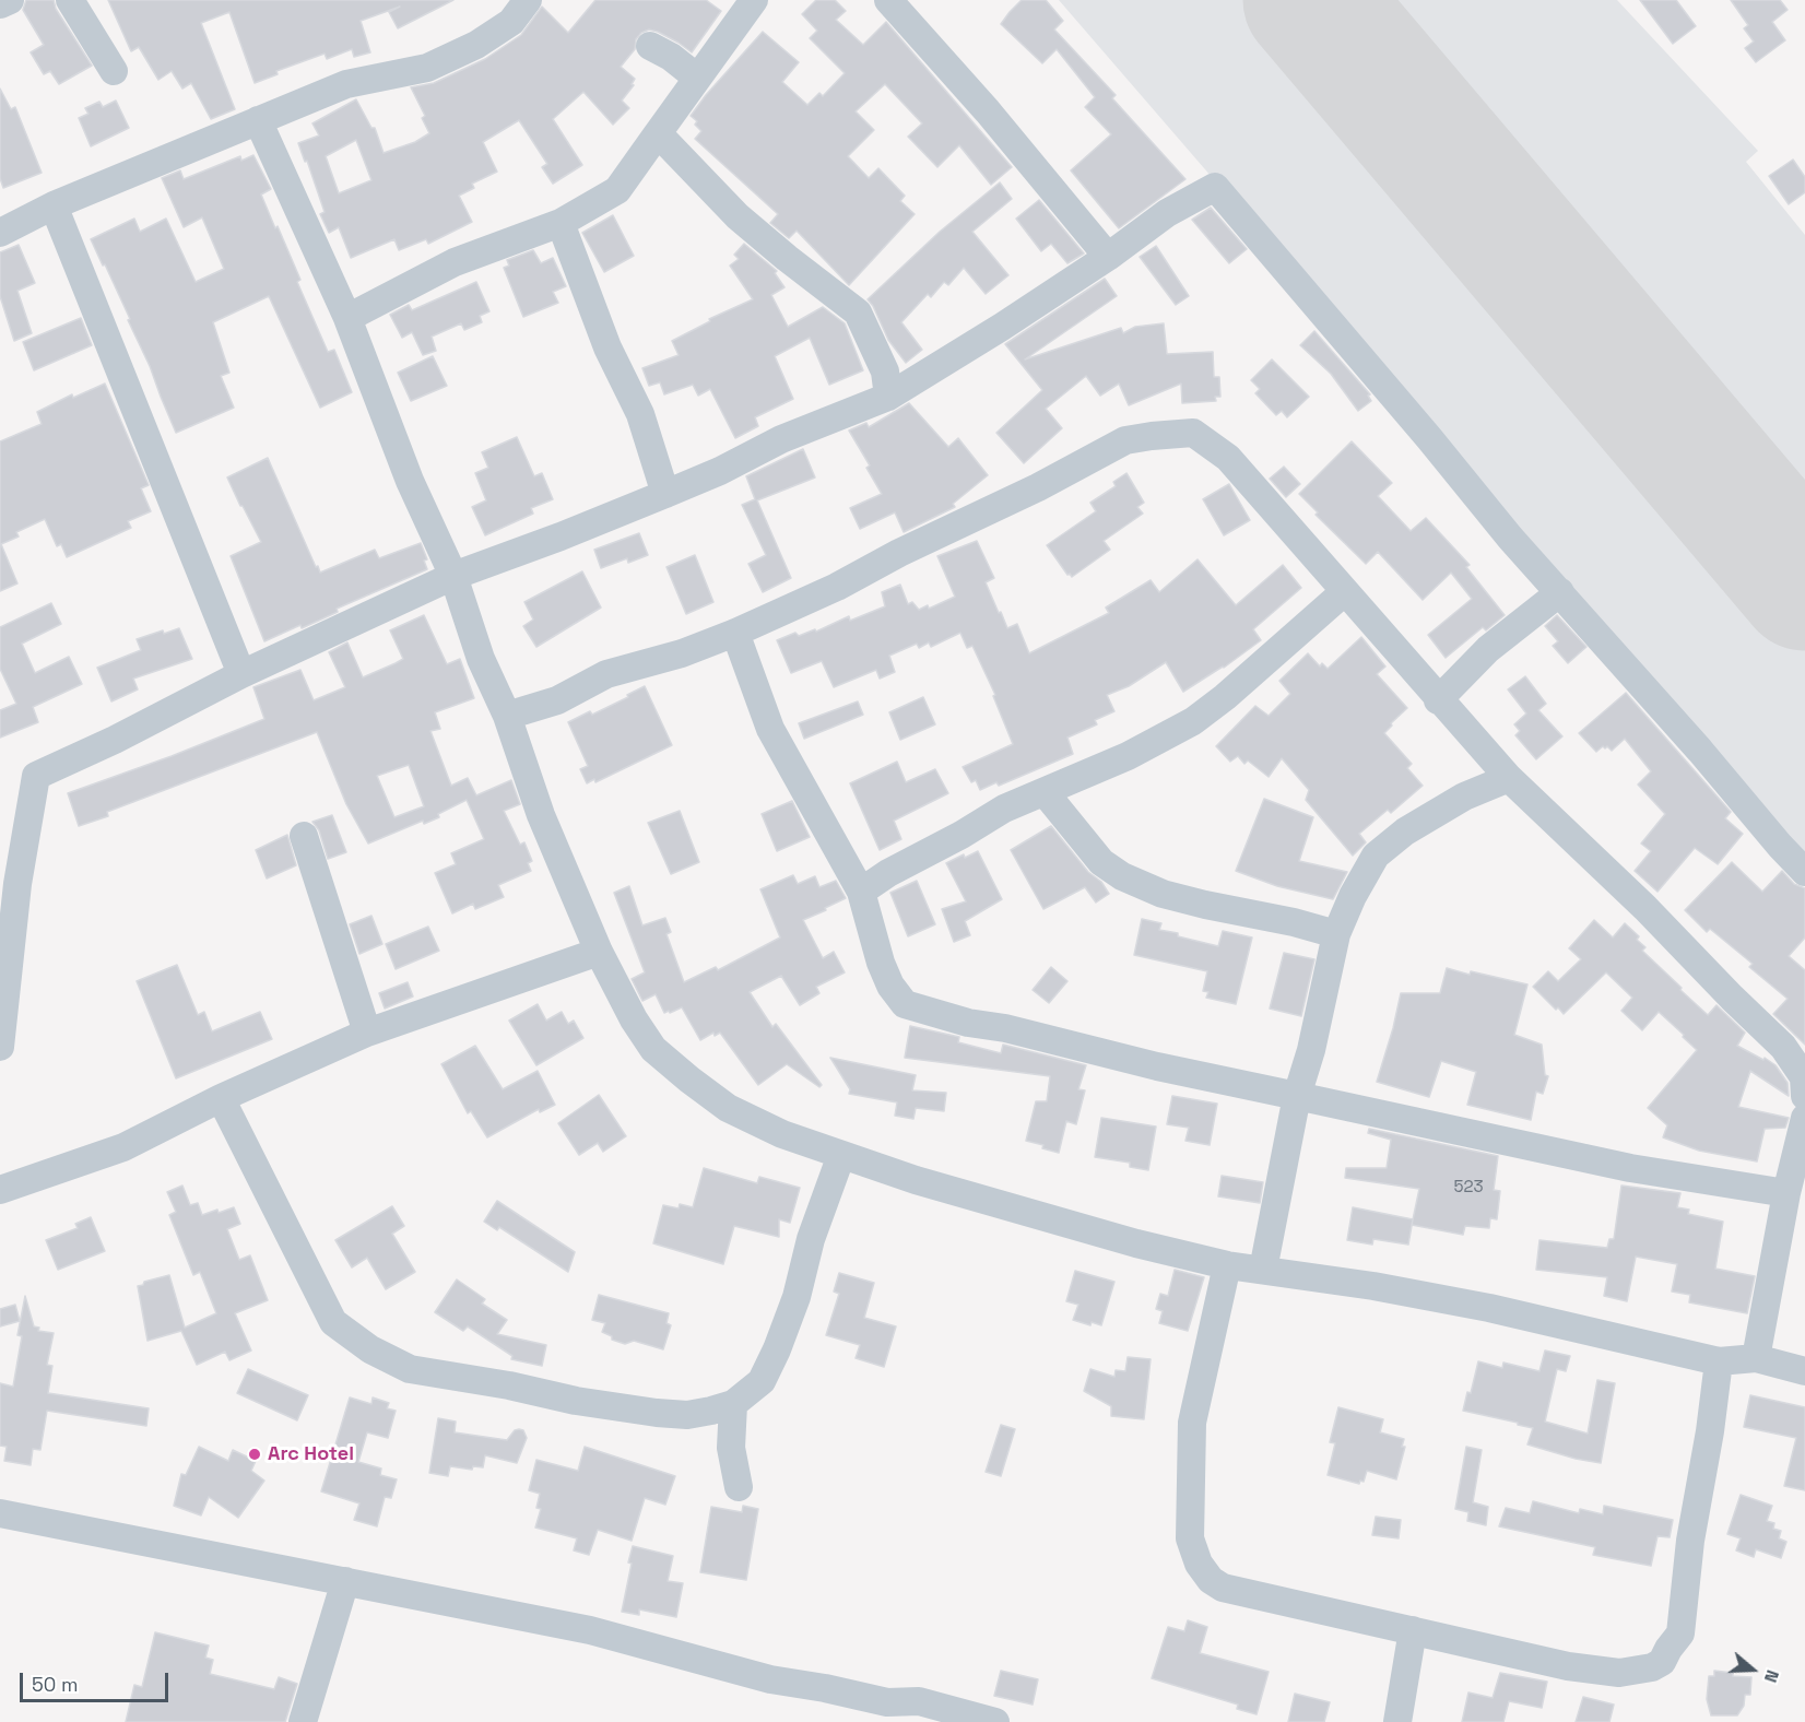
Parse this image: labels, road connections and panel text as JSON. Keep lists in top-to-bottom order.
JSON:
{
  "places": ["Arc Hotel"],
  "house_numbers": ["523"],
  "scale_bar": "50 m",
  "north": "right"
}
